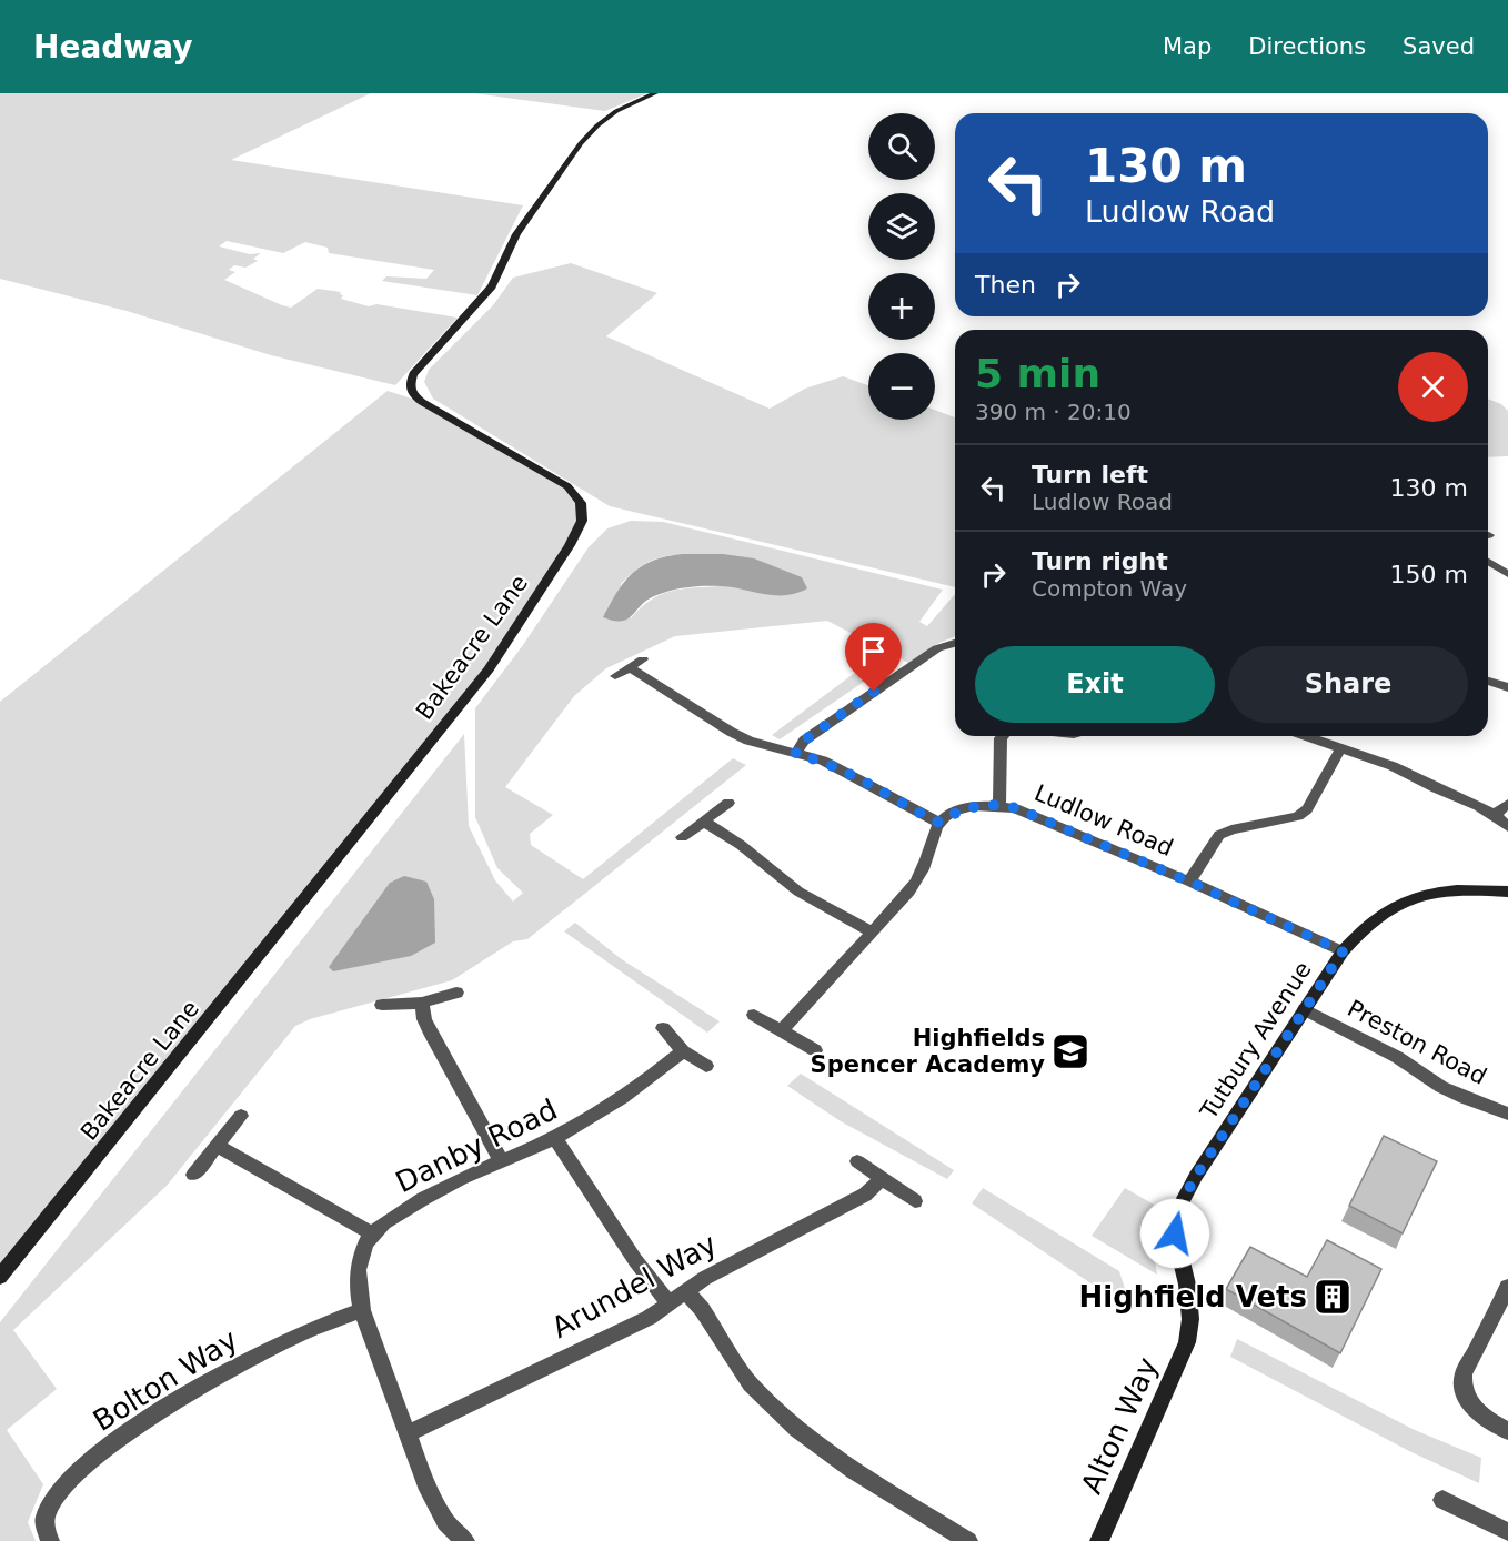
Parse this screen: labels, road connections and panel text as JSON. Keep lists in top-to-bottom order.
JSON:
{
  "streets": {
    "street": [
      "Bakeacre Lane",
      "Ludlow Road",
      "Tutbury Avenue",
      "Preston Road",
      "Danby Road",
      "Arundel Way",
      "Bolton Way",
      "Alton Way"
    ]
  },
  "crossings": [
    ["Ludlow Road", "Tutbury Avenue"],
    ["Tutbury Avenue", "Preston Road"],
    ["Tutbury Avenue", "Alton Way"]
  ],
  "places": {
    "school or university": ["Highfields Spencer Academy"],
    "building": ["Highfield Vets"]
  },
  "page": {
    "header": "Headway",
    "nav": ["Map", "Directions", "Saved"],
    "map_buttons": ["+", "−"],
    "turn": ["130 m", "Ludlow Road"],
    "then": "Then",
    "heading": ["5 min", "390 m · 20:10"],
    "list": [
      {
        "name": "Turn left",
        "note": "Ludlow Road",
        "value": "130 m"
      },
      {
        "name": "Turn right",
        "note": "Compton Way",
        "value": "150 m"
      }
    ],
    "buttons": ["Exit", "Share"]
  }
}
